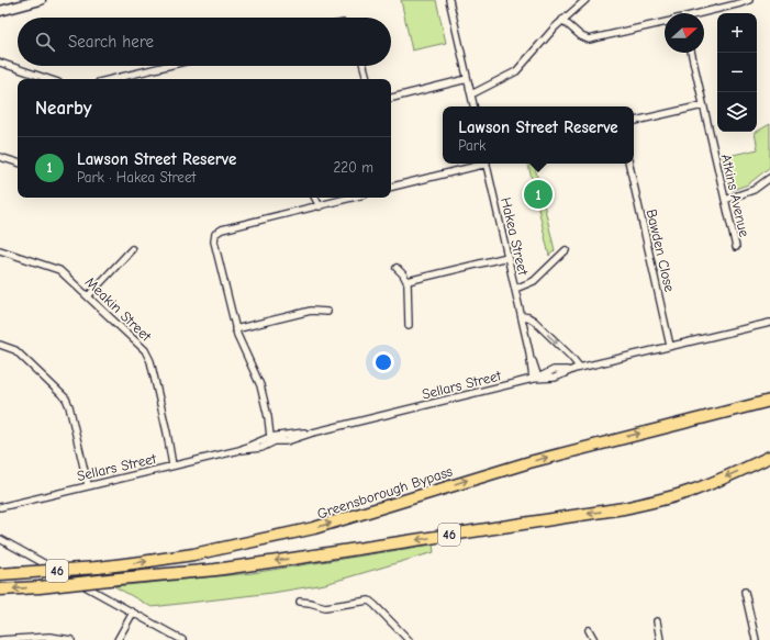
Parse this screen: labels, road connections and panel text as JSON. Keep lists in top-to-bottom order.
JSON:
{
  "streets": {
    "highway": ["Greensborough Bypass", "46"],
    "street": [
      "Atkins Avenue",
      "Hakea Street",
      "Bawden Close",
      "Meakin Street",
      "Sellars Street"
    ]
  },
  "crossings": [
    ["Hakea Street", "Sellars Street"],
    ["Bawden Close", "Sellars Street"],
    ["Meakin Street", "Sellars Street"]
  ],
  "north": "right",
  "page": {
    "map_buttons": ["+", "−"],
    "search": "Search here",
    "heading": "Nearby",
    "popup": ["Lawson Street Reserve", "Park"],
    "list": [
      {
        "mark": "1",
        "name": "Lawson Street Reserve",
        "note": "Park · Hakea Street",
        "value": "220 m"
      }
    ],
    "pins": "1"
  }
}
